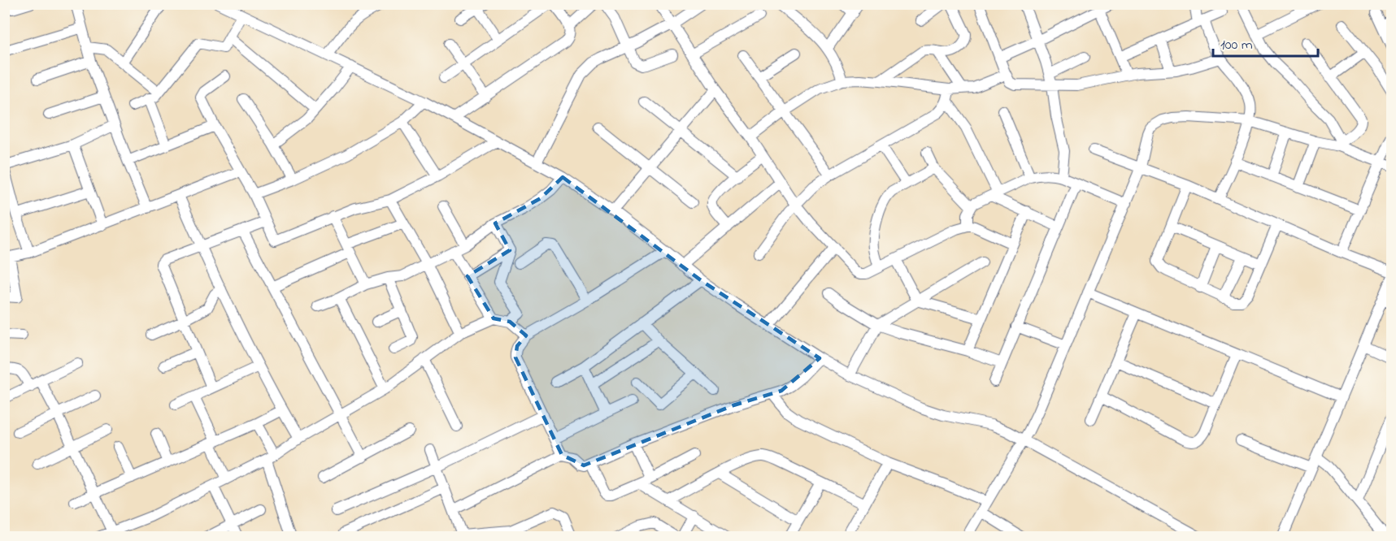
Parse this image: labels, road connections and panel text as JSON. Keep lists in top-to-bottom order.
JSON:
{
  "scale_bar": "100 m"
}
